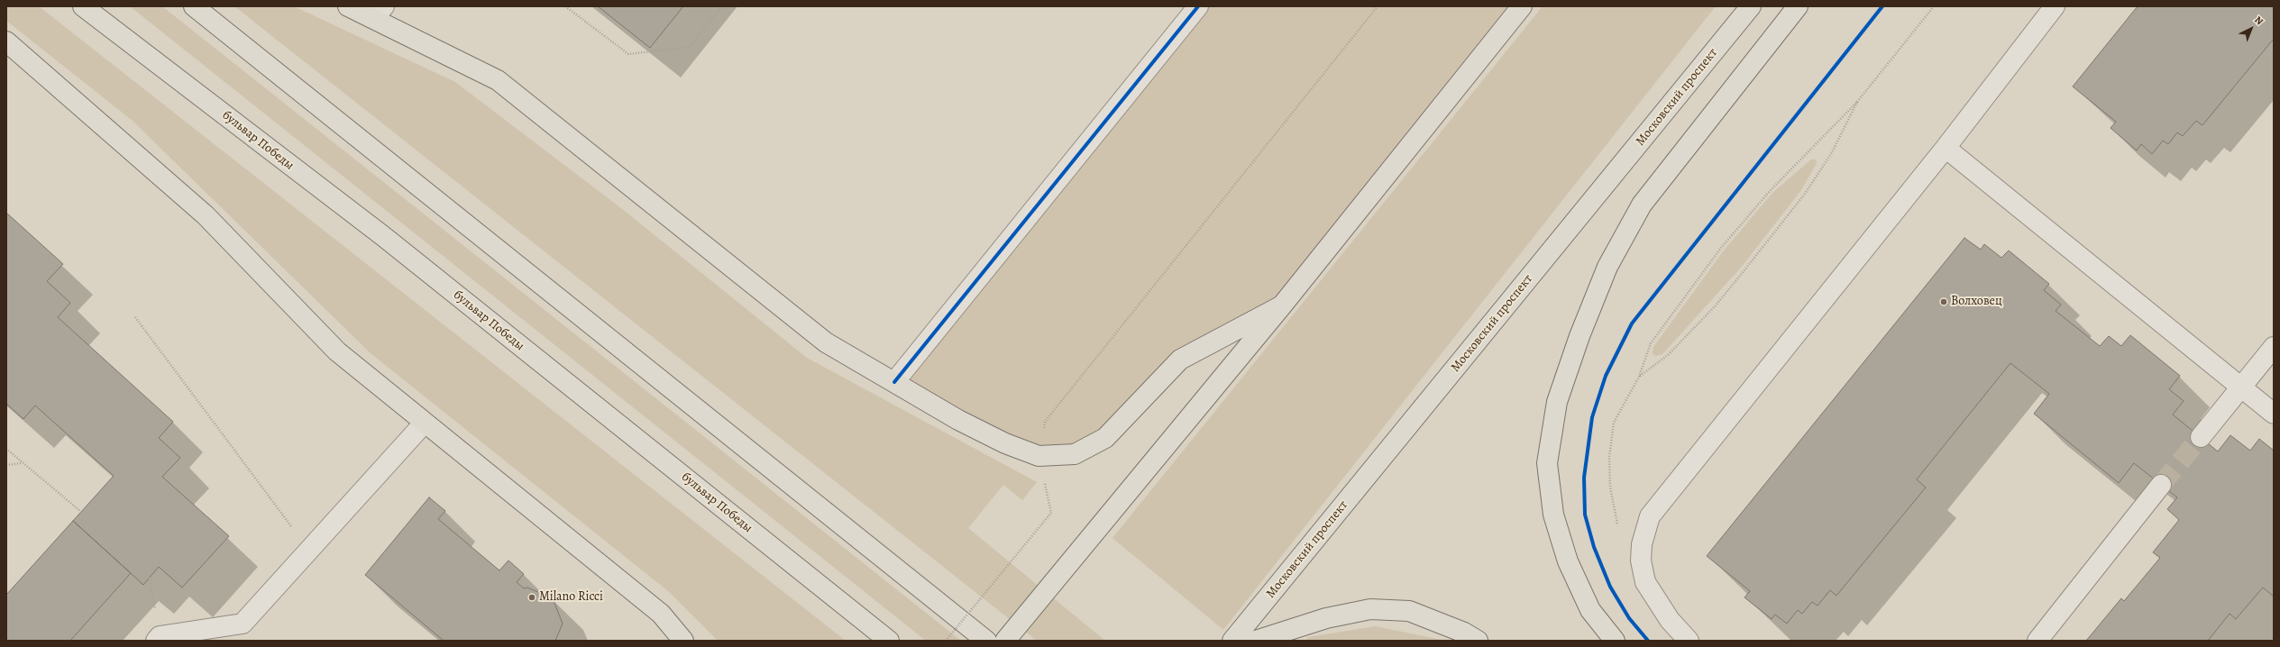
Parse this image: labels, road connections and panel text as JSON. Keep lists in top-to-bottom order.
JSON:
{
  "streets": {
    "main road": ["Московский проспект", "бульвар Победы"]
  },
  "places": ["Волховец", "Milano Ricci"],
  "north": "top right"
}
